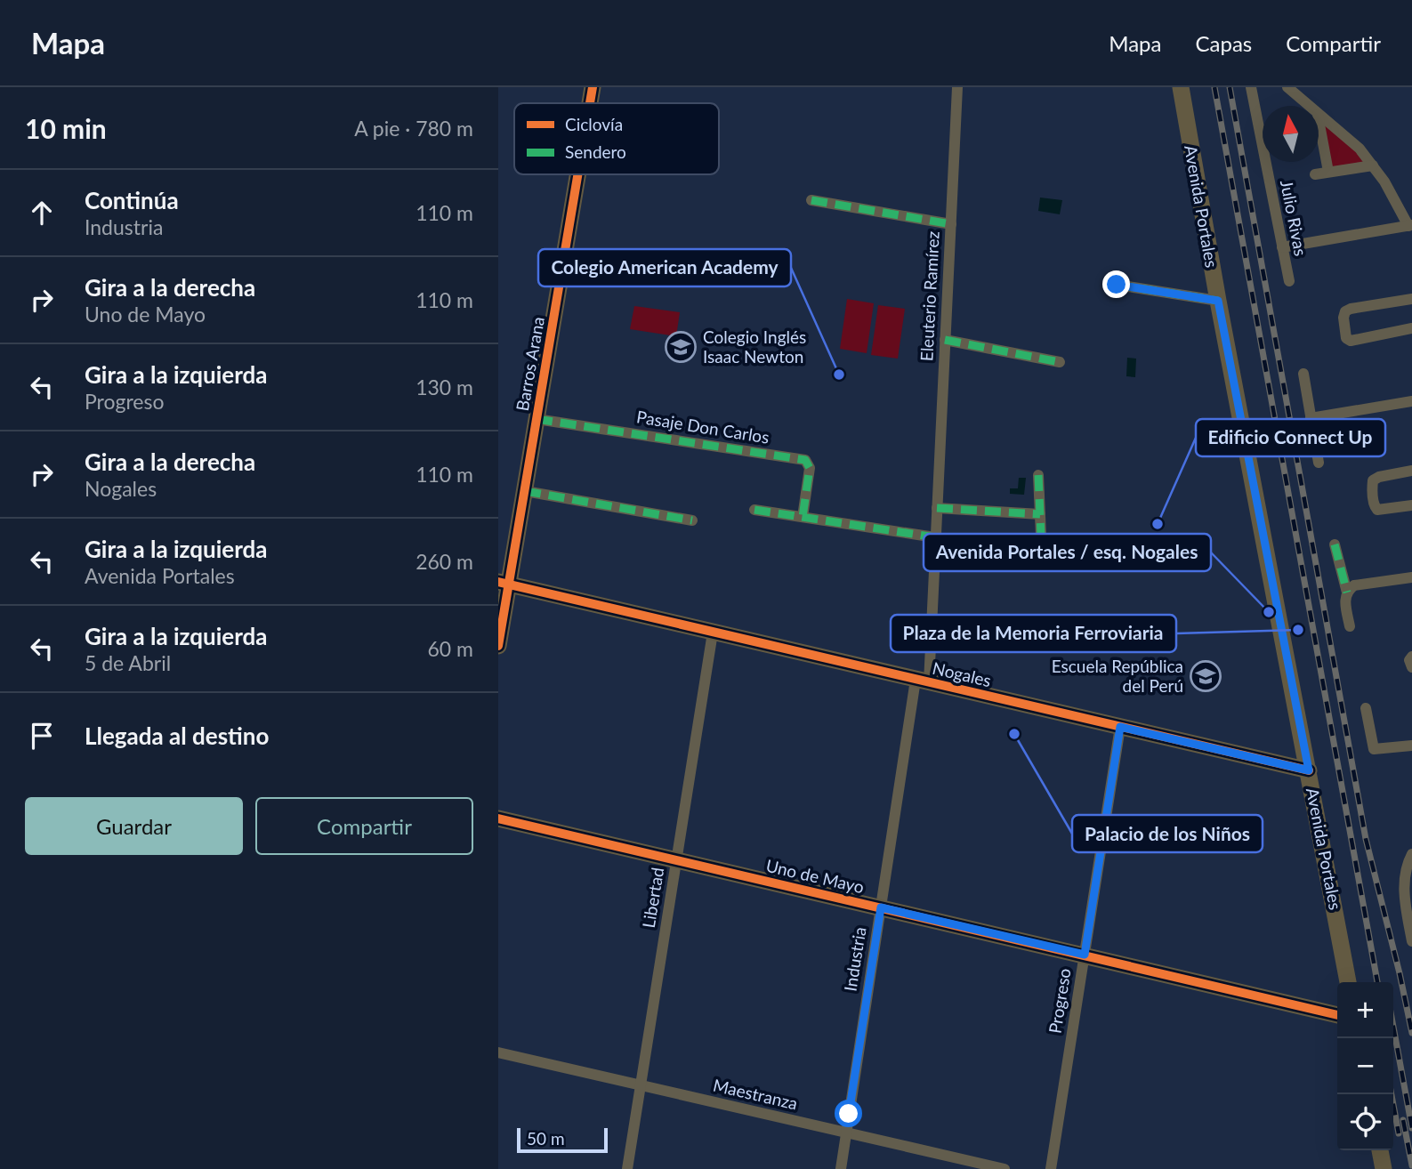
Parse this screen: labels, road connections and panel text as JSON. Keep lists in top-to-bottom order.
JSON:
{
  "streets": {
    "street": [
      "Avenida Portales",
      "Julio Rivas",
      "Eleuterio Ramírez",
      "Barros Arana",
      "Pasaje Don Carlos",
      "Nogales",
      "Uno de Mayo",
      "Libertad",
      "Industria",
      "Progreso",
      "Maestranza"
    ]
  },
  "crossings": [
    ["Avenida Portales", "Nogales"],
    ["Eleuterio Ramírez", "Nogales"],
    ["Eleuterio Ramírez", "Industria"],
    ["Barros Arana", "Pasaje Don Carlos"],
    ["Barros Arana", "Nogales"],
    ["Nogales", "Libertad"],
    ["Nogales", "Industria"],
    ["Nogales", "Progreso"],
    ["Uno de Mayo", "Libertad"],
    ["Uno de Mayo", "Industria"],
    ["Uno de Mayo", "Progreso"],
    ["Libertad", "Maestranza"],
    ["Industria", "Maestranza"]
  ],
  "places": {
    "school or university": ["Colegio Inglés Isaac Newton", "Escuela República del Perú"],
    "other": [
      "Colegio American Academy",
      "Edificio Connect Up",
      "Avenida Portales / esq. Nogales",
      "Plaza de la Memoria Ferroviaria",
      "Palacio de los Niños"
    ]
  },
  "legend": ["Ciclovía", "Sendero"],
  "scale_bar": "50 m",
  "north": "top",
  "page": {
    "header": "Mapa",
    "nav": ["Mapa", "Capas", "Compartir"],
    "heading": ["10 min", "A pie · 780 m"],
    "list": [
      ["Continúa", "Industria", "110 m"],
      ["Gira a la derecha", "Uno de Mayo", "110 m"],
      ["Gira a la izquierda", "Progreso", "130 m"],
      ["Gira a la derecha", "Nogales", "110 m"],
      ["Gira a la izquierda", "Avenida Portales", "260 m"],
      ["Gira a la izquierda", "5 de Abril", "60 m"],
      "Llegada al destino"
    ],
    "buttons": ["Guardar", "Compartir"],
    "map_buttons": ["+", "−"],
    "scale": "50 m"
  }
}
